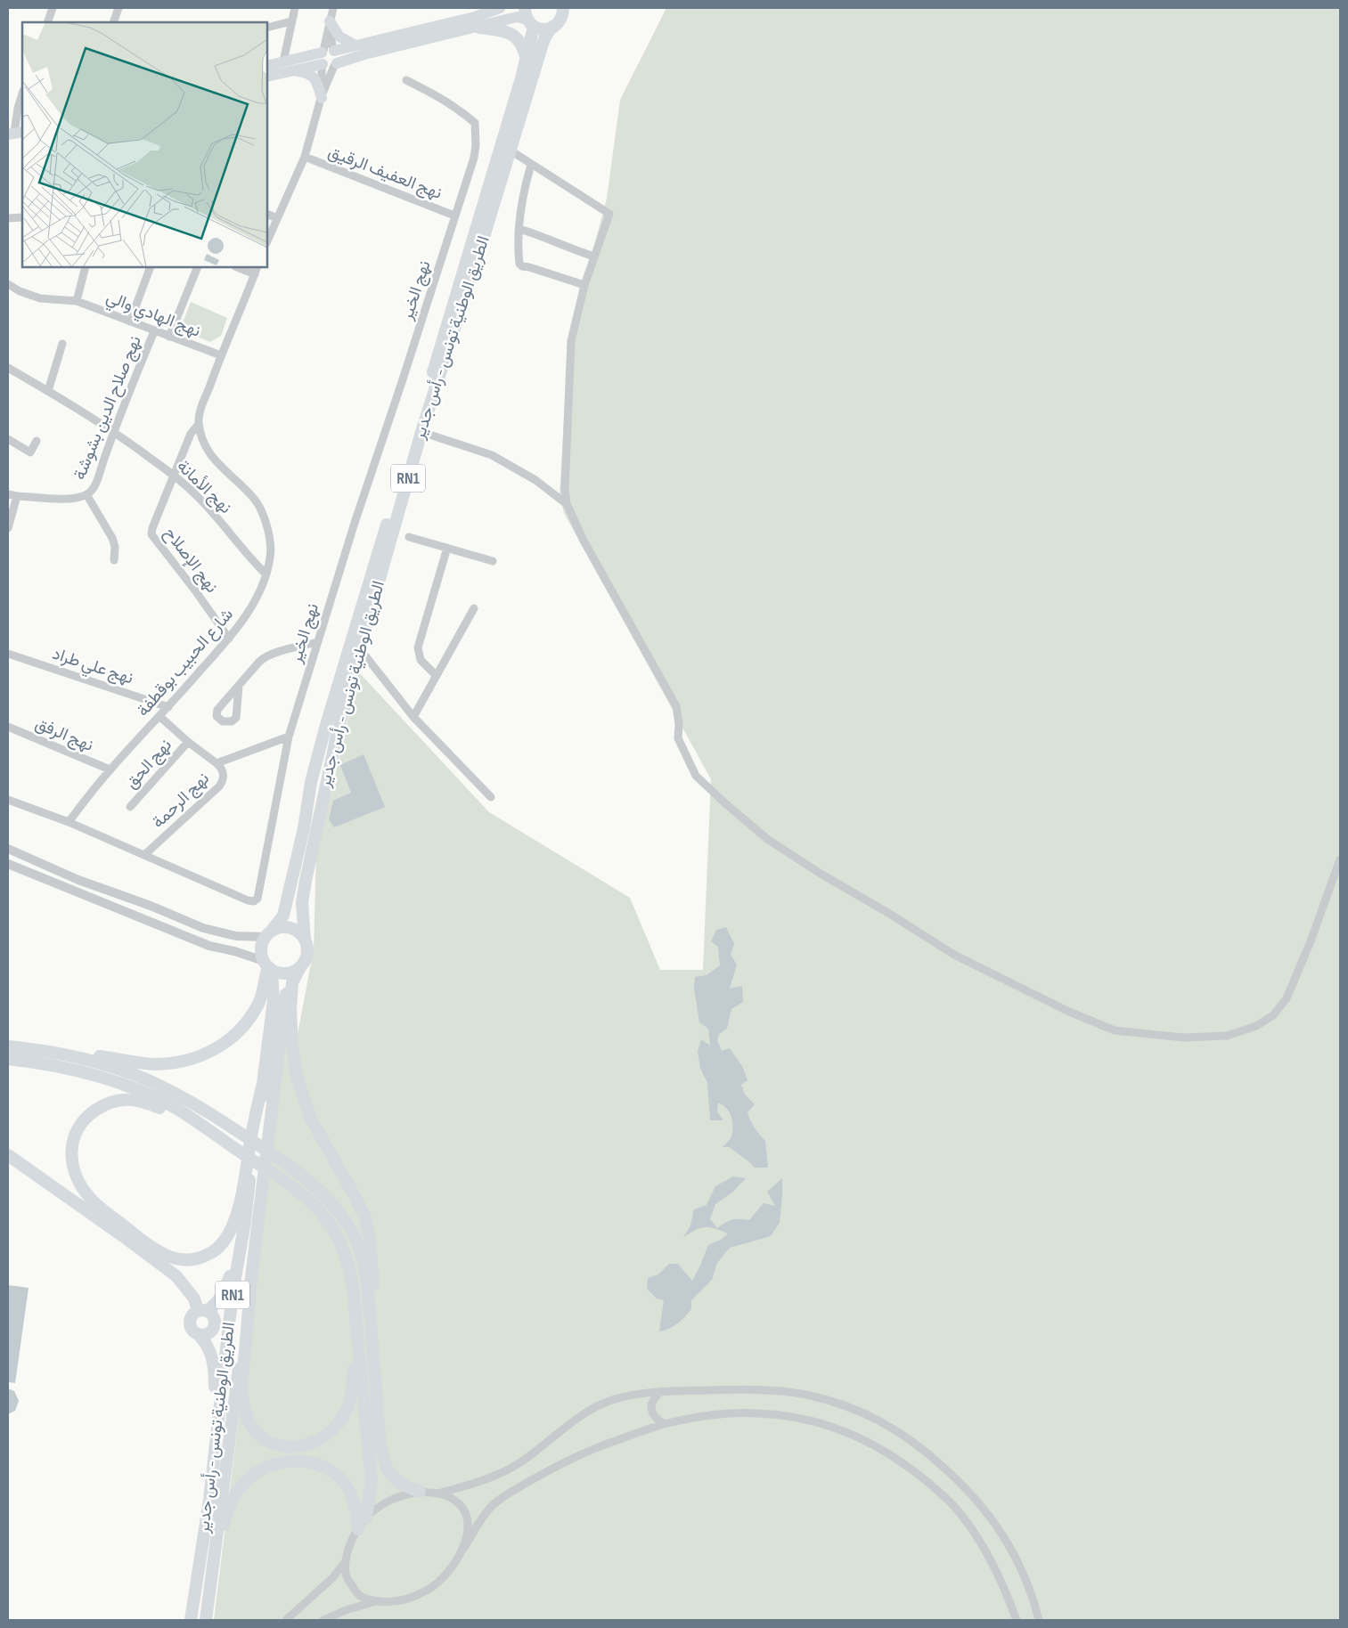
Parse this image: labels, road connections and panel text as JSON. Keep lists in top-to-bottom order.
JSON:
{
  "streets": {
    "main road": ["الطريق الوطنية تونس - رأس جدير", "RN1"],
    "street": [
      "نهج العفيف الرقيق",
      "نهج الخير",
      "نهج الهادي والي",
      "نهج صلاح الدين بشوشة",
      "نهج الأمانة",
      "نهج الإصلاح",
      "شارع الحبيب بوقطفة",
      "نهج علي طراد",
      "نهج الرفق",
      "نهج الحق",
      "نهج الرحمة"
    ]
  },
  "crossings": [
    ["نهج العفيف الرقيق", "نهج الخير"],
    ["نهج الخير", "شارع الحبيب بوقطفة"],
    ["نهج الخير", "نهج الرحمة"],
    ["نهج الهادي والي", "نهج صلاح الدين بشوشة"],
    ["الطريق الوطنية تونس - رأس جدير", "RN1"],
    ["نهج صلاح الدين بشوشة", "نهج الأمانة"],
    ["نهج الأمانة", "نهج الإصلاح"],
    ["نهج الأمانة", "شارع الحبيب بوقطفة"],
    ["نهج الإصلاح", "شارع الحبيب بوقطفة"],
    ["شارع الحبيب بوقطفة", "نهج علي طراد"],
    ["شارع الحبيب بوقطفة", "نهج الرفق"]
  ]
}
